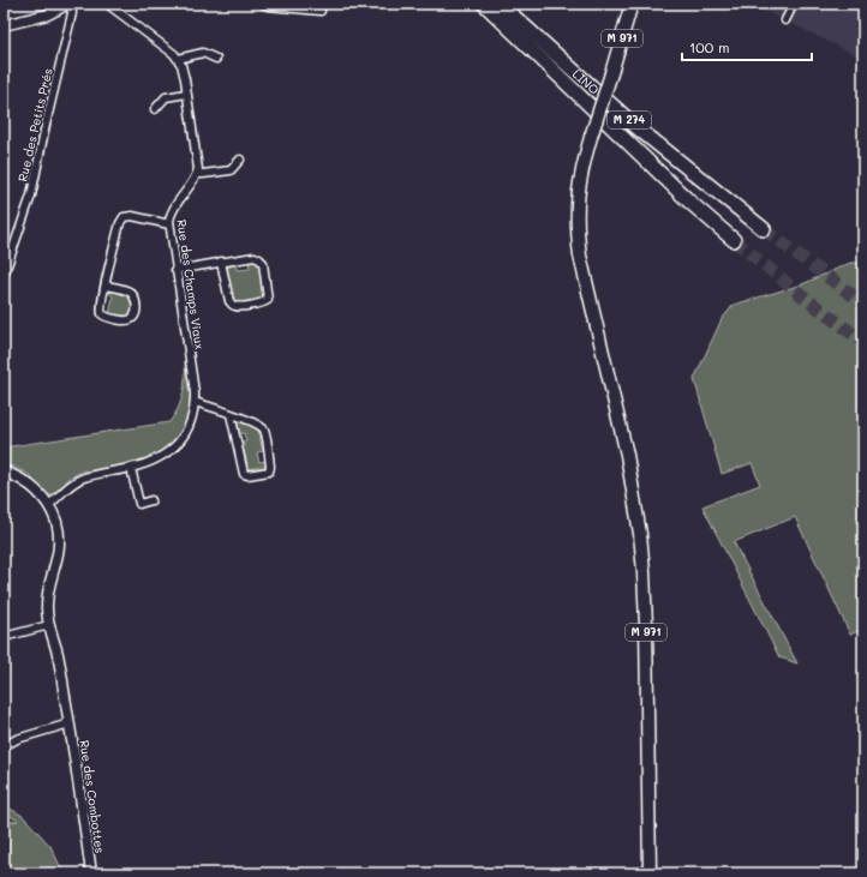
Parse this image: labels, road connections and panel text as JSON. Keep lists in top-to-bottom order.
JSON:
{
  "streets": {
    "highway": ["LINO", "M 274"],
    "main road": ["M 971"],
    "street": ["Rue des Petits Prés", "Rue des Champs Viaux", "Rue des Combottes"]
  },
  "crossings": [
    ["Rue des Champs Viaux", "Rue des Combottes"]
  ],
  "scale_bar": "100 m"
}
